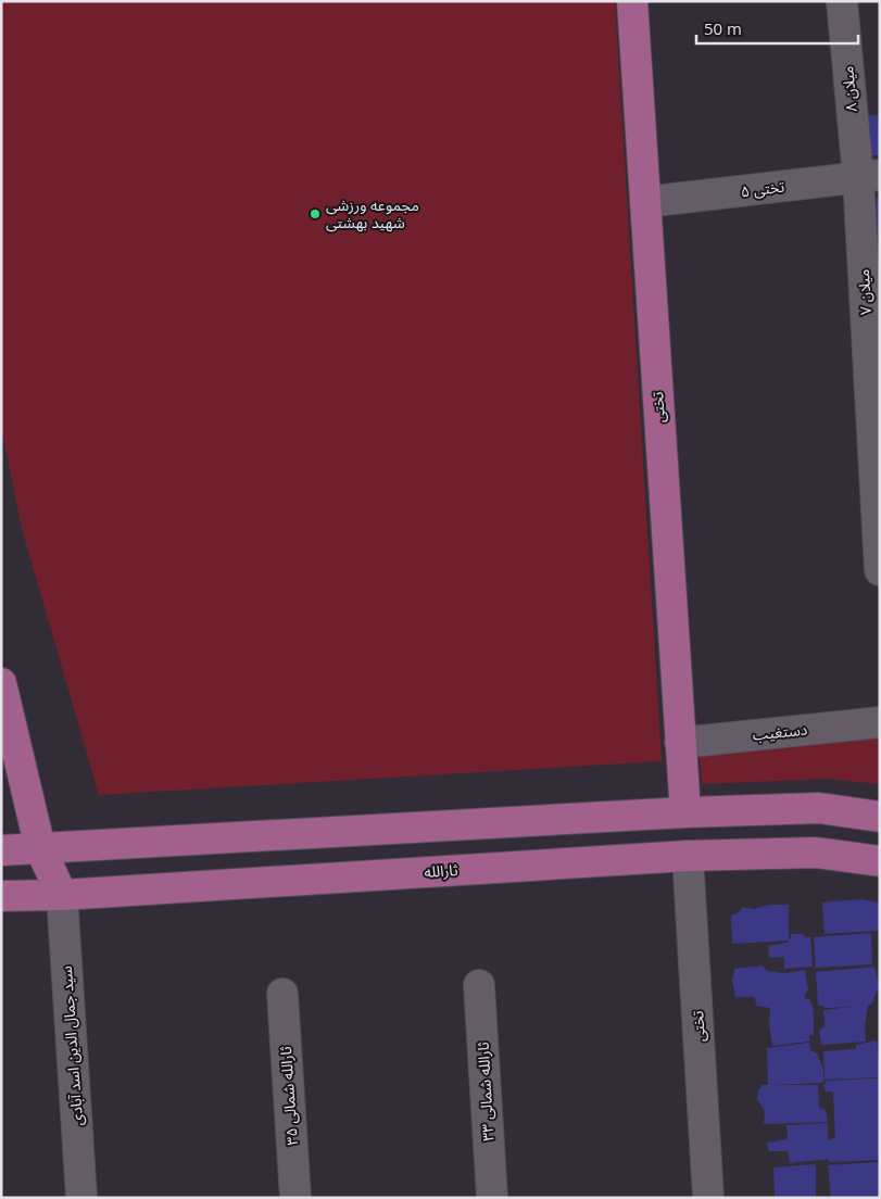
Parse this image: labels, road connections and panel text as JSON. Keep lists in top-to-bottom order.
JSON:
{
  "streets": {
    "main road": ["تختی", "ثارالله"],
    "street": [
      "میلان ۸",
      "تختی ۵",
      "میلان ۷",
      "دستغیب",
      "سید جمال الدین اسد آبادی",
      "ثارالله شمالی ۳۳",
      "ثارالله شمالی ۳۵"
    ]
  },
  "crossings": [
    ["میلان ۸", "تختی ۵"],
    ["میلان ۸", "میلان ۷"],
    ["تختی ۵", "میلان ۷"],
    ["تختی ۵", "تختی"],
    ["تختی", "دستغیب"],
    ["تختی", "ثارالله"],
    ["ثارالله", "سید جمال الدین اسد آبادی"]
  ],
  "places": ["مجموعه ورزشی شهید بهشتی"],
  "scale_bar": "50 m"
}
